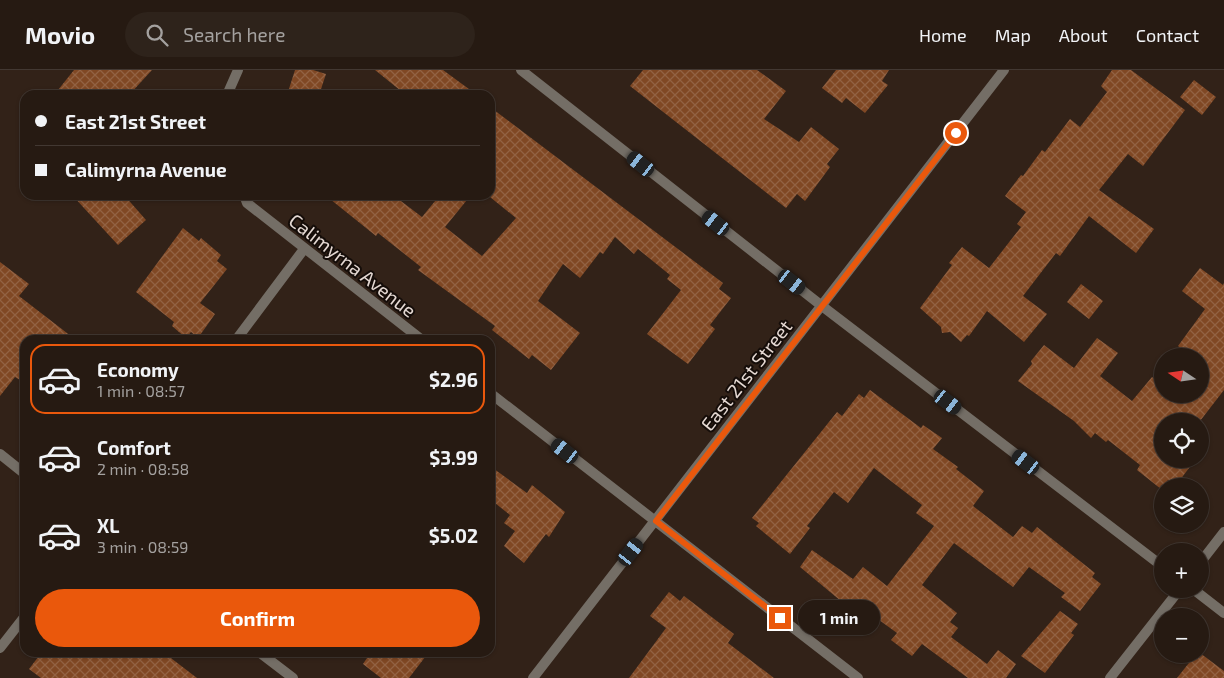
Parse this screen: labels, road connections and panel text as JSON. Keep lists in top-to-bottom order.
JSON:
{
  "streets": {
    "street": ["Calimyrna Avenue", "East 21st Street"]
  },
  "north": "left",
  "page": {
    "header": "Movio",
    "search": "Search here",
    "nav": [
      "Home",
      "Map",
      "About",
      "Contact"
    ],
    "banner": ["East 21st Street", "Calimyrna Avenue"],
    "list": [
      {
        "name": "Economy",
        "note": "1 min · 08:57",
        "value": "$2.96"
      },
      {
        "name": "Comfort",
        "note": "2 min · 08:58",
        "value": "$3.99"
      },
      {
        "name": "XL",
        "note": "3 min · 08:59",
        "value": "$5.02"
      }
    ],
    "map_buttons": ["+", "−"],
    "buttons": "Confirm",
    "bubble": "1 min"
  }
}
